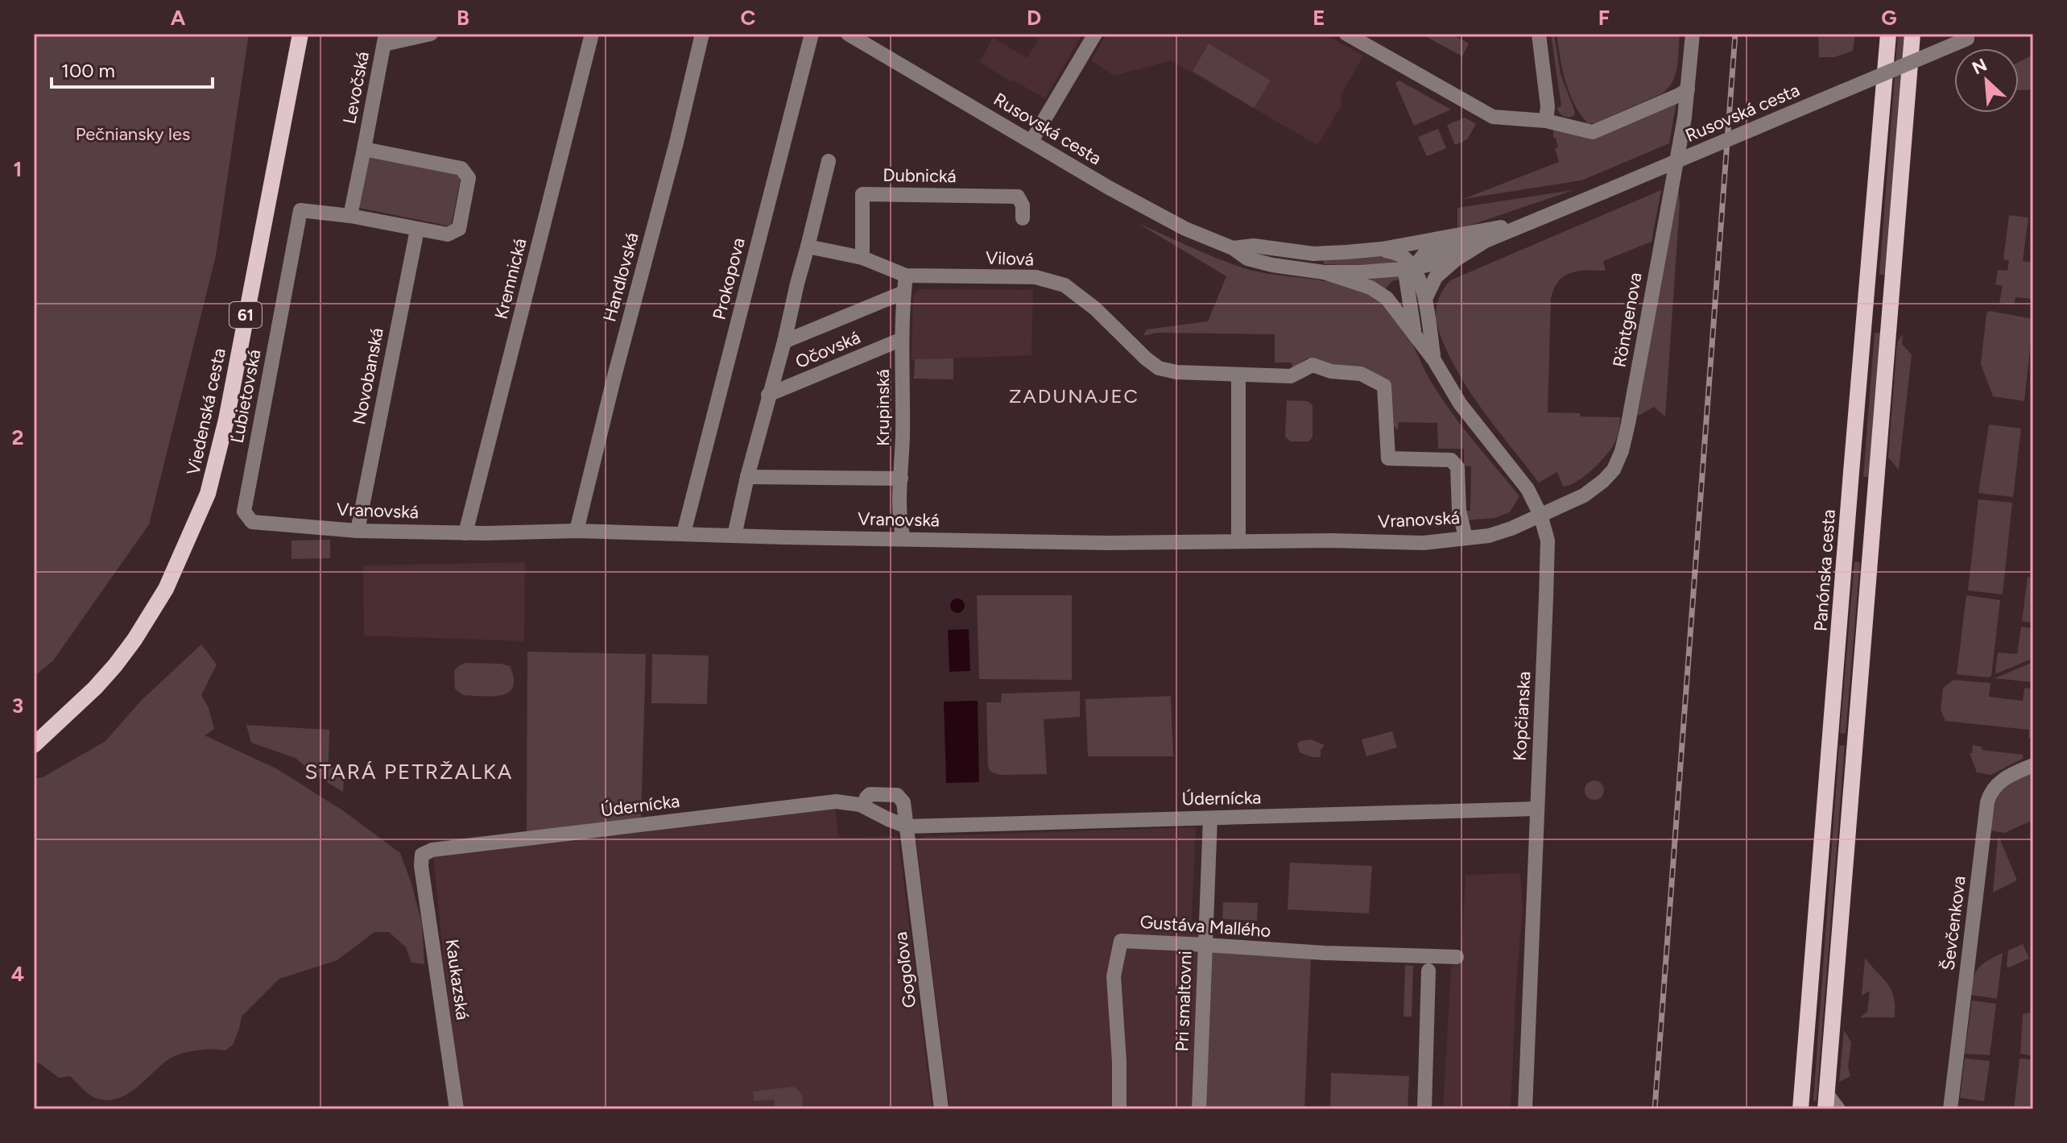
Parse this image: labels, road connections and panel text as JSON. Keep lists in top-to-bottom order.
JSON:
{
  "streets": {
    "main road": ["61", "Viedenská cesta", "Panónska cesta"],
    "street": [
      "Levočská",
      "Rusovská cesta",
      "Dubnická",
      "Vilová",
      "Handlovská",
      "Kremnická",
      "Prokopova",
      "Röntgenova",
      "Očovská",
      "Novobanská",
      "Ľubietovská",
      "Krupinská",
      "Vranovská",
      "Kopčianska",
      "Údernícka",
      "Ševčenkova",
      "Gustáva Mallého",
      "Gogoľova",
      "Kaukazská",
      "Pri smaltovni"
    ]
  },
  "crossings": [
    ["Levočská", "Ľubietovská"],
    ["Rusovská cesta", "Kopčianska"],
    ["Dubnická", "Vilová"],
    ["Vilová", "Očovská"],
    ["Vilová", "Krupinská"],
    ["Vilová", "Vranovská"],
    ["Handlovská", "Vranovská"],
    ["Kremnická", "Vranovská"],
    ["Prokopova", "Vranovská"],
    ["Röntgenova", "Vranovská"],
    ["Röntgenova", "Kopčianska"],
    ["Očovská", "Krupinská"],
    ["Očovská", "Vranovská"],
    ["Novobanská", "Vranovská"],
    ["Ľubietovská", "Vranovská"],
    ["Krupinská", "Vranovská"],
    ["Vranovská", "Kopčianska"],
    ["Kopčianska", "Údernícka"],
    ["Údernícka", "Gogoľova"],
    ["Údernícka", "Kaukazská"],
    ["Údernícka", "Pri smaltovni"],
    ["Gustáva Mallého", "Pri smaltovni"]
  ],
  "districts": ["ZADUNAJEC", "STARÁ PETRŽALKA"],
  "parks": ["Pečniansky les"],
  "scale_bar": "100 m",
  "north": "top left",
  "grid": {
    "columns": [
      "A",
      "B",
      "C",
      "D",
      "E",
      "F",
      "G"
    ],
    "rows": [
      "1",
      "2",
      "3",
      "4"
    ]
  }
}
